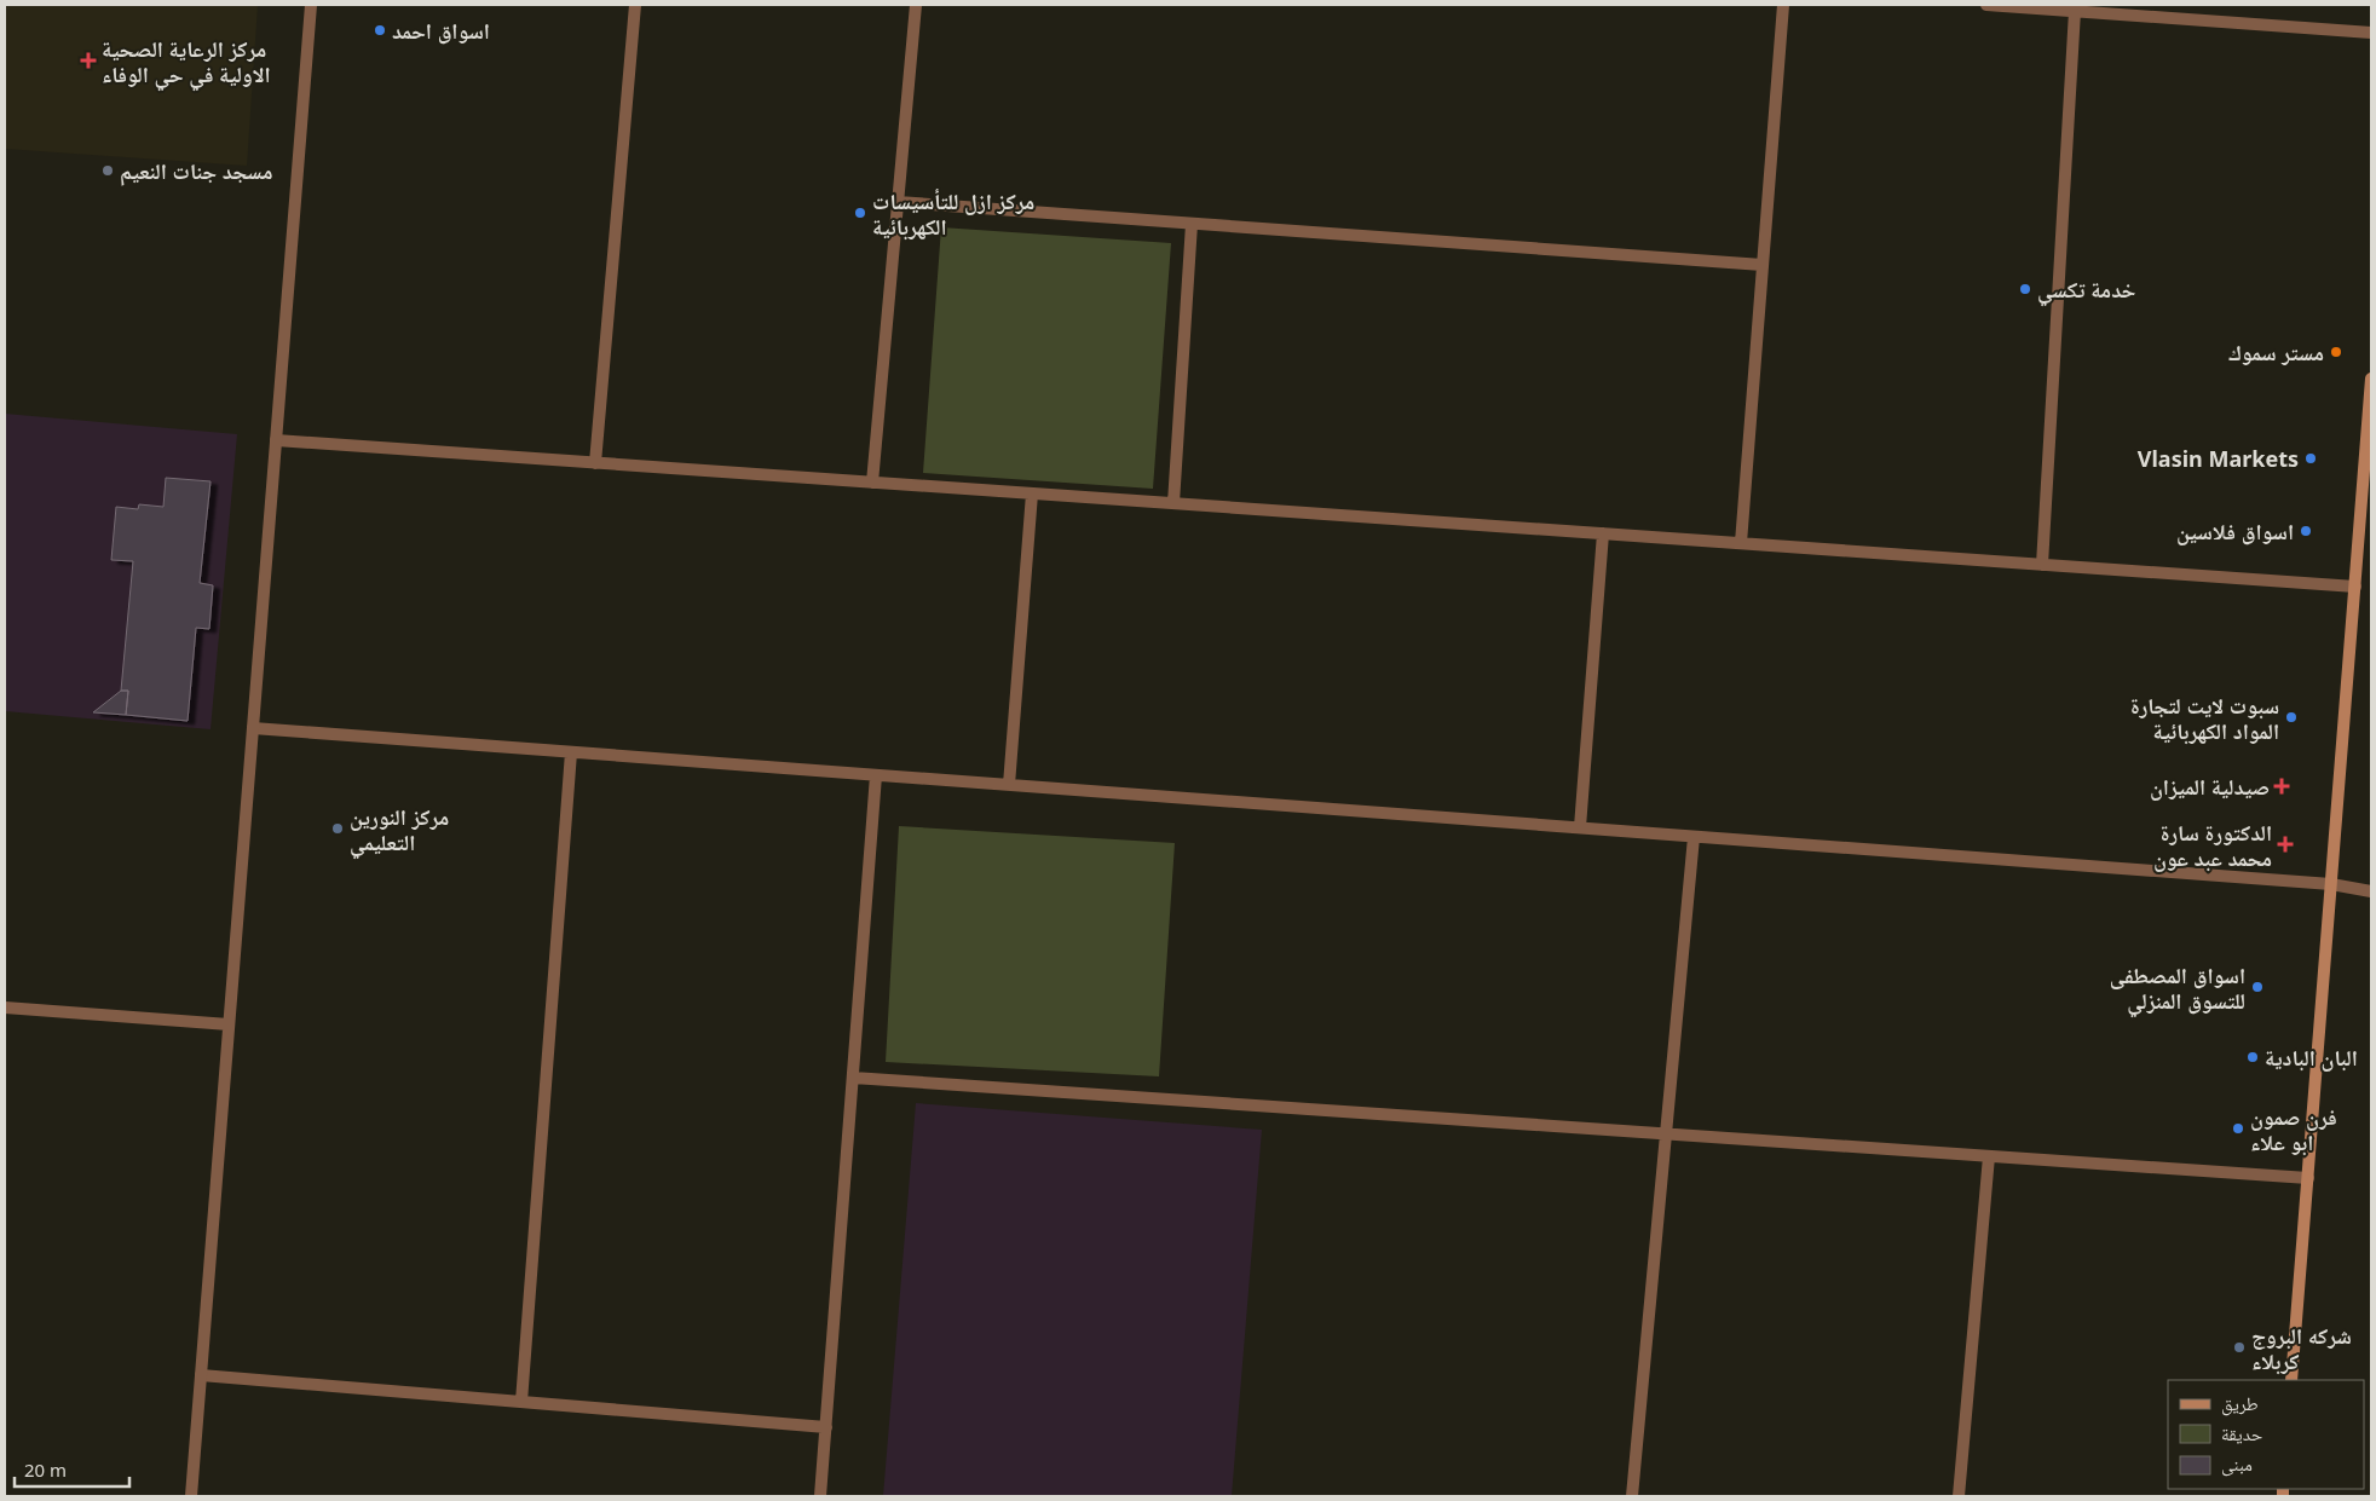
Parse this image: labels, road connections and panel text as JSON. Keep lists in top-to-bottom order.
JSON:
{
  "places": {
    "other": [
      "اسواق احمد",
      "مسجد جنات النعيم",
      "مركز ازل للتأسيسات الكهربائية",
      "خدمة تكسي",
      "مستر سموك",
      "Vlasin Markets",
      "اسواق فلاسين",
      "سبوت لايت لتجارة المواد الكهربائية",
      "مركز النورين التعليمي",
      "اسواق المصطفى للتسوق المنزلي",
      "البان البادية",
      "فرن صمون ابو علاء",
      "شركه البروج كربلاء"
    ],
    "health": ["مركز الرعاية الصحية الاولية في حي الوفاء", "صيدلية الميزان", "الدكتورة سارة محمد عبد عون"]
  },
  "legend": ["طريق", "حديقة", "مبنى"],
  "scale_bar": "20 m"
}
